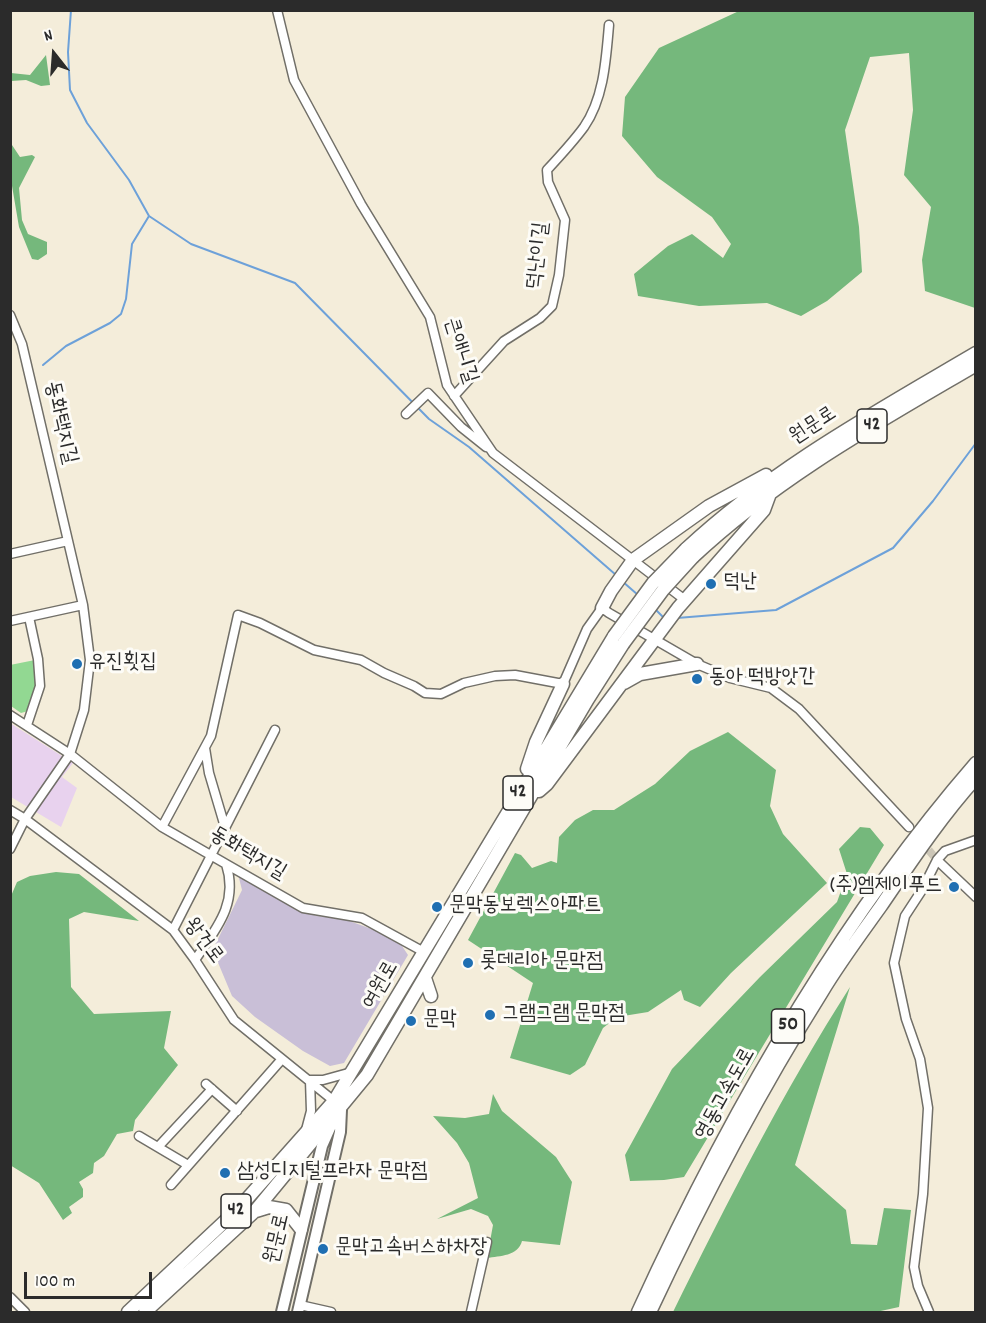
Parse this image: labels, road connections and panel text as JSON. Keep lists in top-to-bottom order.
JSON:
{
  "streets": {
    "highway": [
      "42",
      "원문로",
      "여원로",
      "50",
      "영동고속도로"
    ],
    "street": [
      "덕난이길",
      "큰애니길",
      "동화택지길",
      "왕건로"
    ]
  },
  "crossings": [
    ["덕난이길", "큰애니길"],
    ["동화택지길", "왕건로"],
    ["동화택지길", "여원로"],
    ["원문로", "왕건로"],
    ["원문로", "여원로"],
    ["왕건로", "여원로"]
  ],
  "places": [
    "덕난",
    "유진횟집",
    "동아 떡방앗간",
    "(주)엠제이푸드",
    "문막동보렉스아파트",
    "롯데리아 문막점",
    "그램그램 문막점",
    "문막",
    "삼성디지털프라자 문막점",
    "문막고속버스하차장"
  ],
  "scale_bar": "100 m",
  "north": "top"
}
